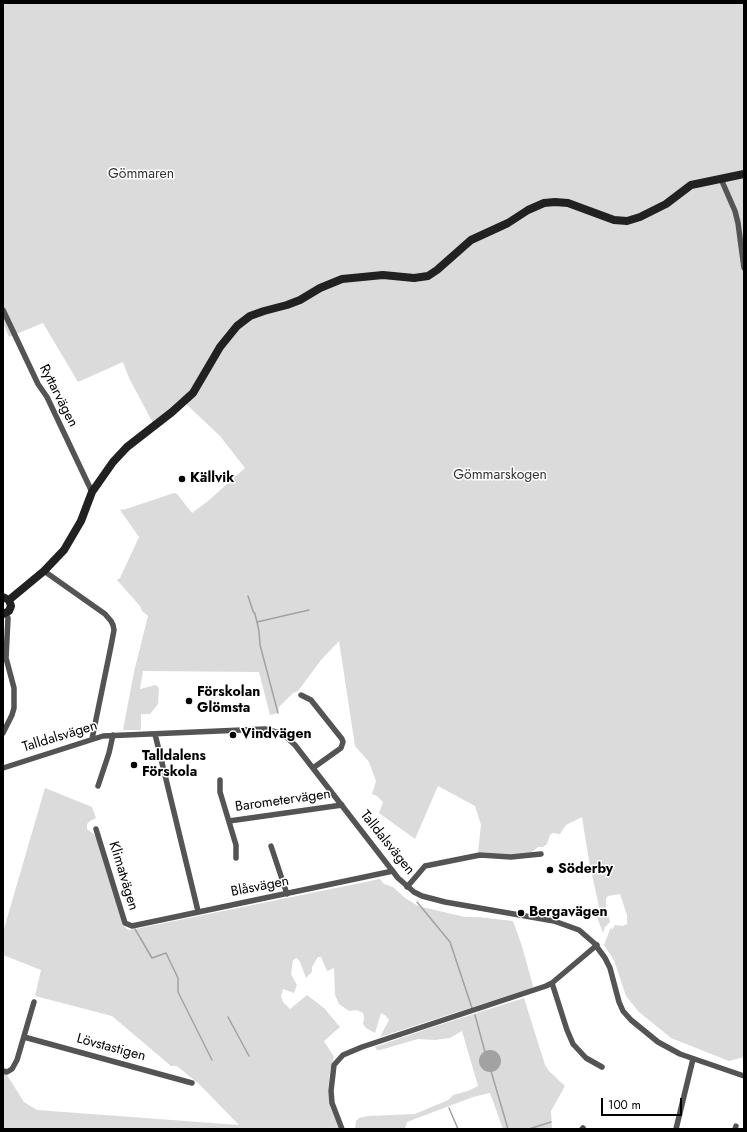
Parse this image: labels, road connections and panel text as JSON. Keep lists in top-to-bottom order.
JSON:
{
  "streets": {
    "street": [
      "Ryttarvägen",
      "Talldalsvägen",
      "Barometervägen",
      "Klimatvägen",
      "Blåsvägen",
      "Lövstastigen"
    ]
  },
  "crossings": [
    ["Talldalsvägen", "Barometervägen"],
    ["Talldalsvägen", "Blåsvägen"],
    ["Klimatvägen", "Blåsvägen"]
  ],
  "parks": ["Gömmaren", "Gömmarskogen"],
  "places": [
    "Källvik",
    "Förskolan Glömsta",
    "Vindvägen",
    "Talldalens Förskola",
    "Söderby",
    "Bergavägen"
  ],
  "scale_bar": "100 m"
}
